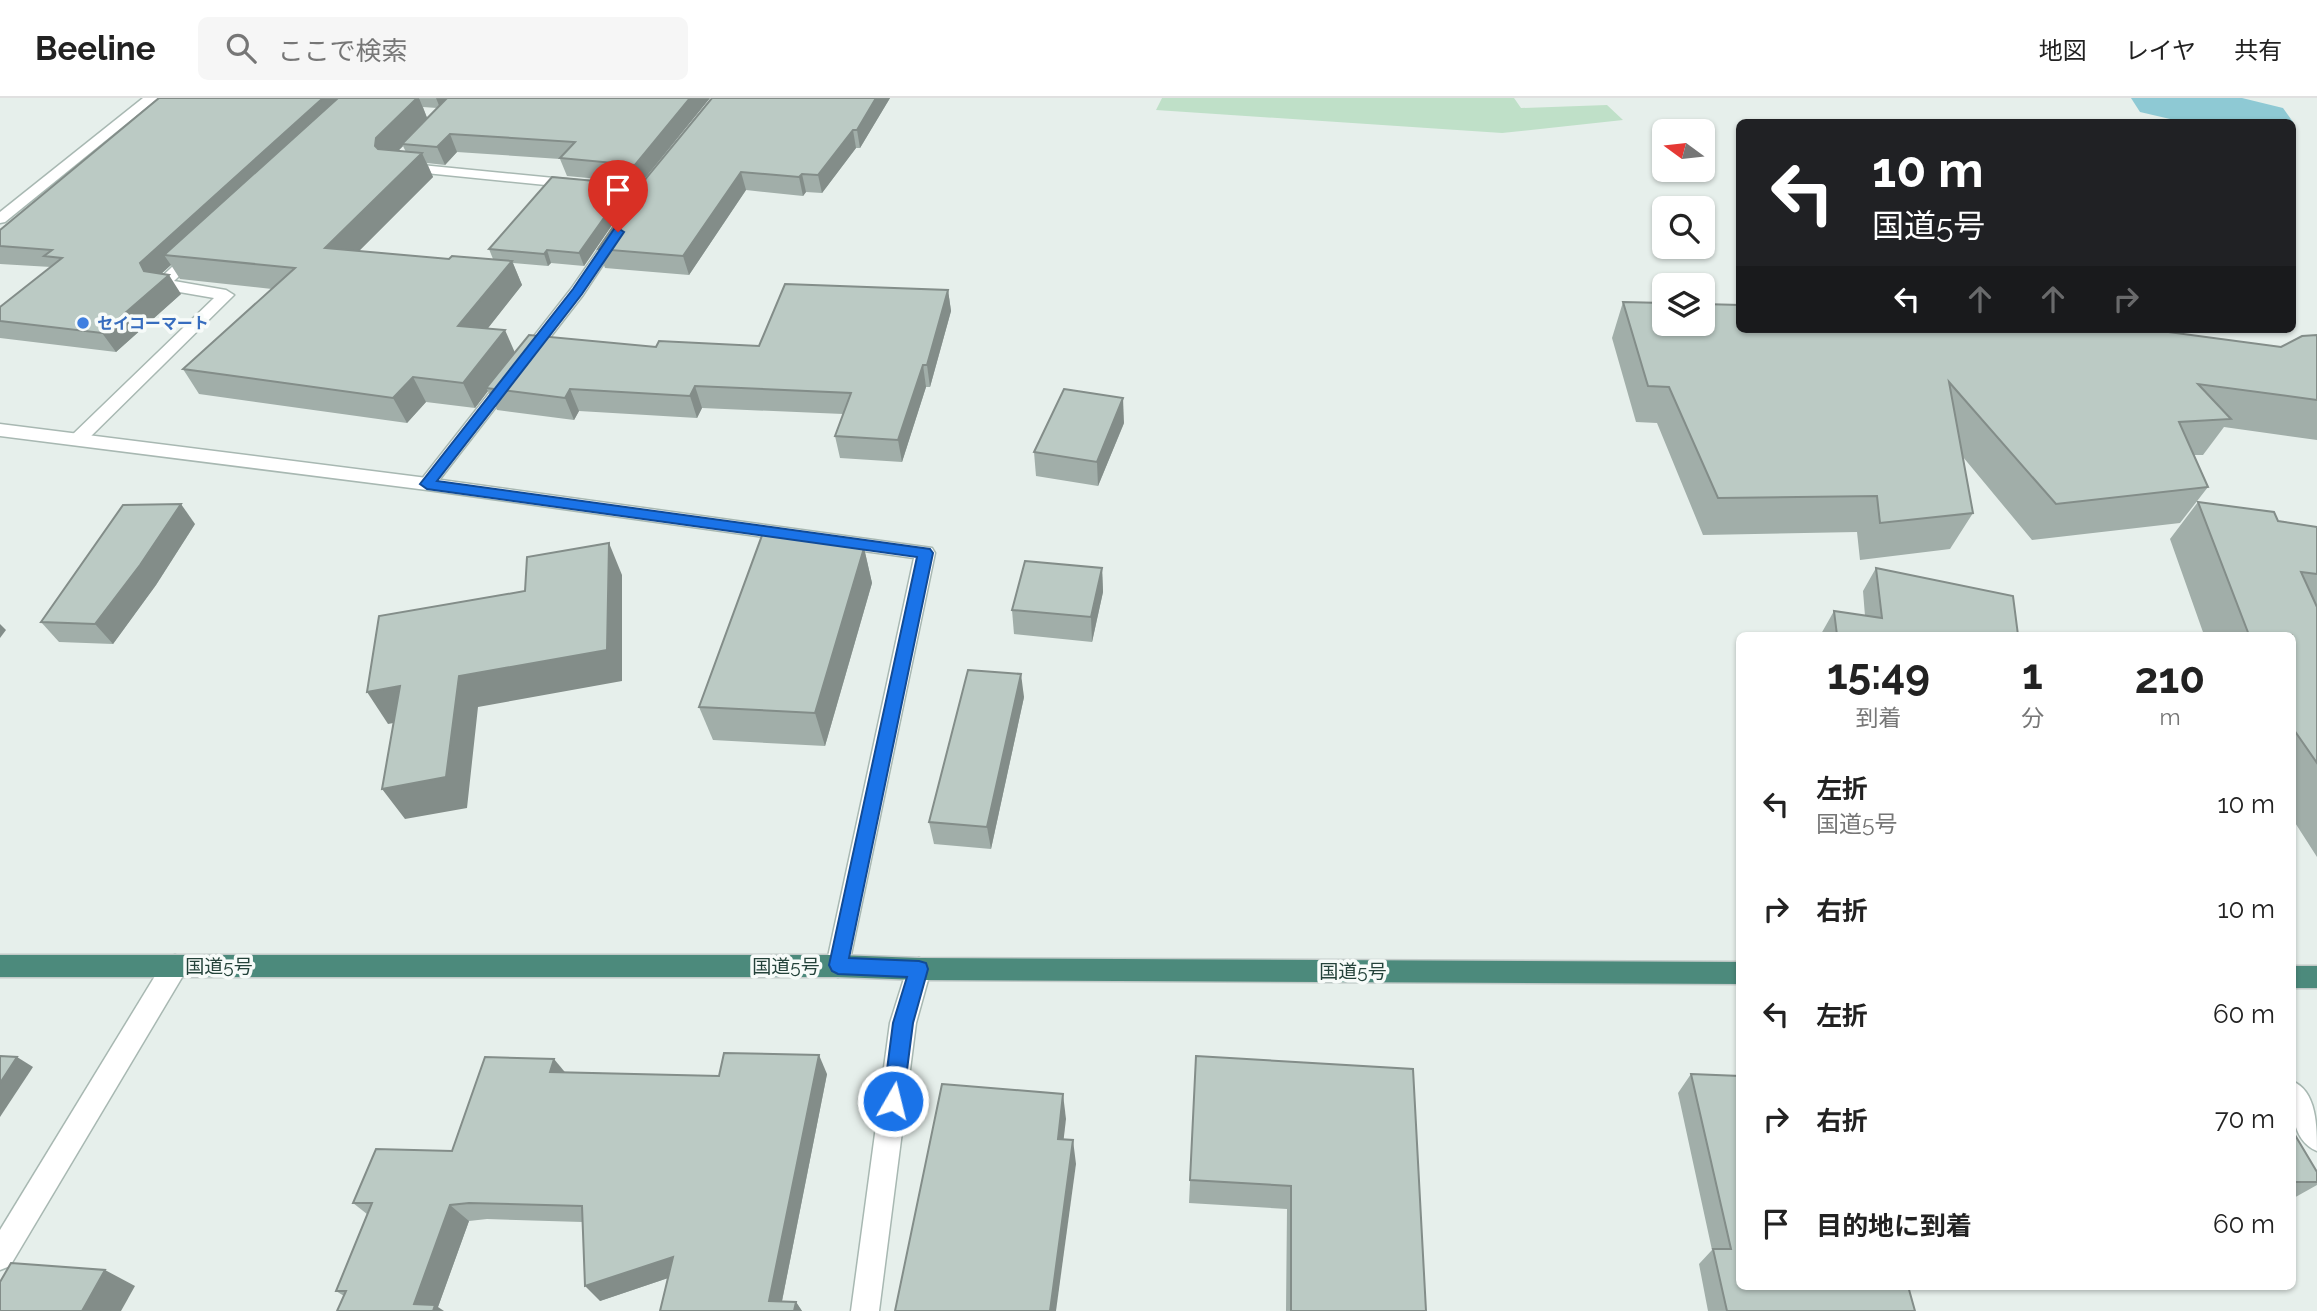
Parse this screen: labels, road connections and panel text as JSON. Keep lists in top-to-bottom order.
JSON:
{
  "streets": {
    "highway": ["国道5号"]
  },
  "places": ["セイコーマート"],
  "north": "left",
  "page": {
    "header": "Beeline",
    "search": "ここで検索",
    "nav": ["地図", "レイヤ", "共有"],
    "turn": ["10 m", "国道5号"],
    "eta": [
      "15:49",
      "到着",
      "1",
      "分",
      "210",
      "m"
    ],
    "list": [
      {
        "name": "左折",
        "note": "国道5号",
        "value": "10 m"
      },
      {
        "name": "右折",
        "value": "10 m"
      },
      {
        "name": "左折",
        "value": "60 m"
      },
      {
        "name": "右折",
        "value": "70 m"
      },
      {
        "name": "目的地に到着",
        "value": "60 m"
      }
    ]
  }
}
